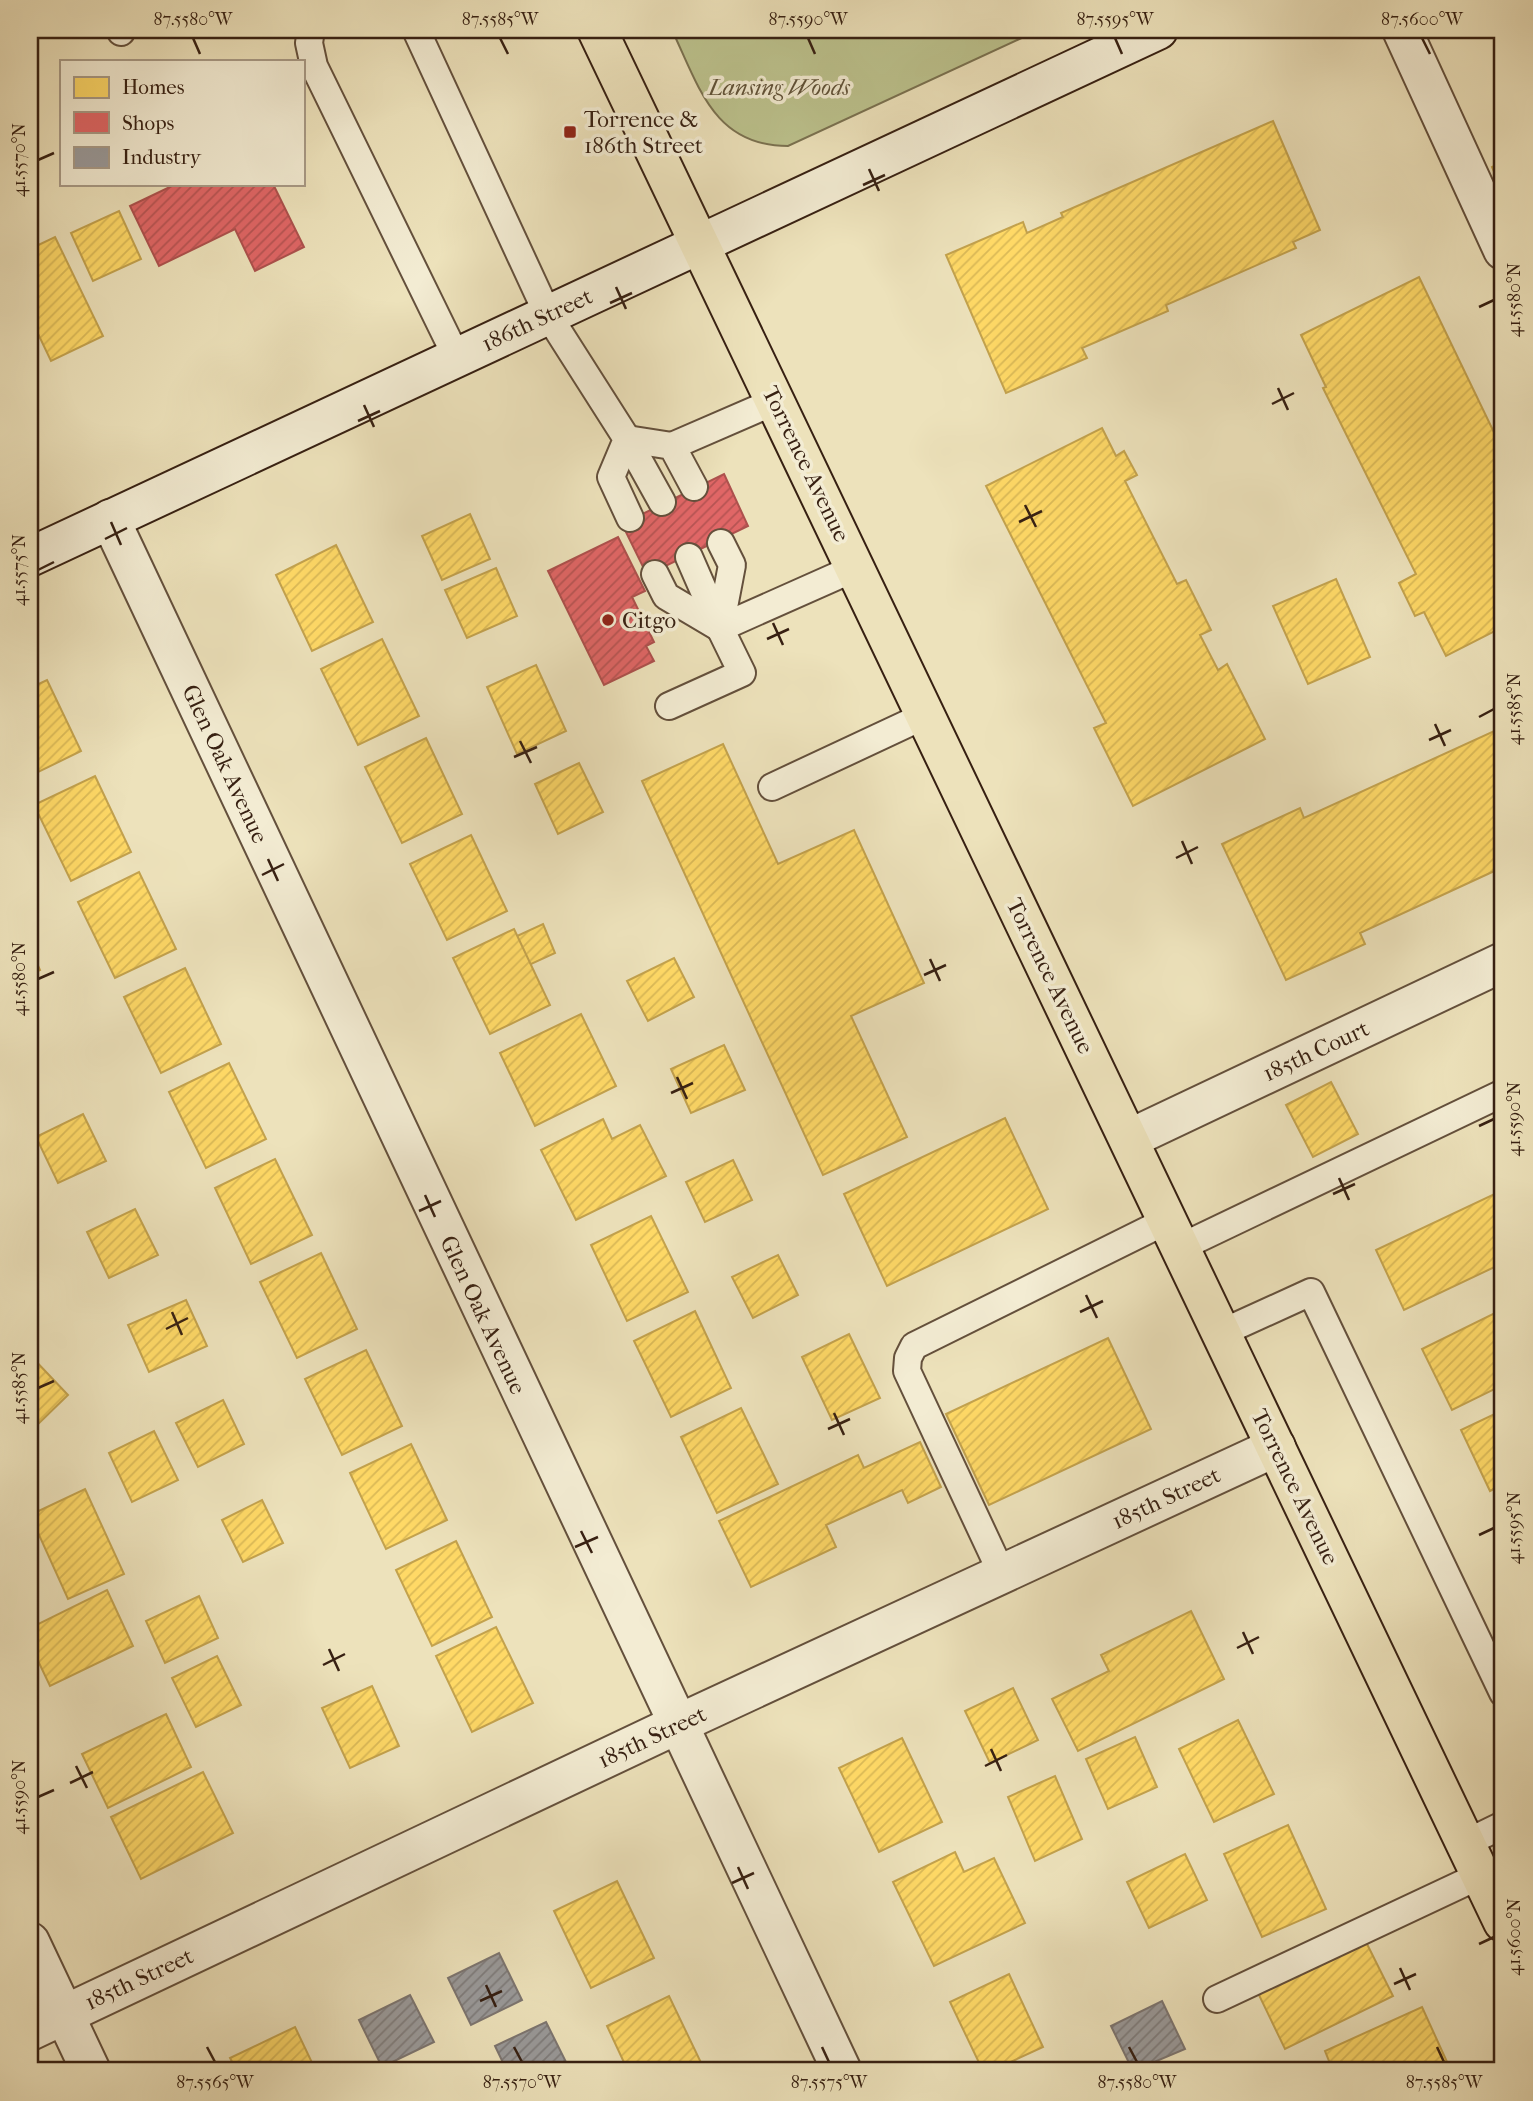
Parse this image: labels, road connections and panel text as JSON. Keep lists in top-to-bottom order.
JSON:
{
  "streets": {
    "main road": ["Torrence Avenue"],
    "street": [
      "186th Street",
      "Glen Oak Avenue",
      "185th Court",
      "185th Street"
    ]
  },
  "crossings": [
    ["186th Street", "Torrence Avenue"],
    ["186th Street", "Glen Oak Avenue"],
    ["Torrence Avenue", "185th Court"],
    ["Torrence Avenue", "185th Street"],
    ["Glen Oak Avenue", "185th Street"]
  ],
  "parks": ["Lansing Woods"],
  "places": {
    "transit": ["Torrence & 186th Street"],
    "other": ["Citgo"]
  },
  "legend": ["Homes", "Shops", "Industry"],
  "coordinates": [
    "87.5580°W",
    "87.5585°W",
    "87.5590°W",
    "87.5595°W",
    "87.5600°W",
    "41.5570°N",
    "41.5580°N",
    "41.5575°N",
    "41.5585°N",
    "41.5590°N",
    "41.5595°N",
    "41.5600°N",
    "87.5565°W",
    "87.5570°W",
    "87.5575°W"
  ]
}
